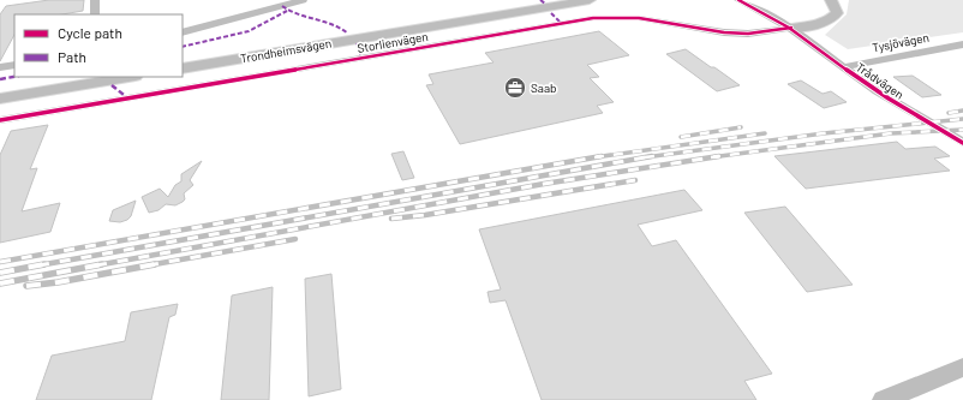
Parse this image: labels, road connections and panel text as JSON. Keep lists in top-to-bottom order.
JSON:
{
  "streets": {
    "main road": ["Trondheimsvägen"],
    "street": ["Storlienvägen", "Tysjövägen", "Trådvägen"]
  },
  "crossings": [
    ["Storlienvägen", "Trådvägen"],
    ["Tysjövägen", "Trådvägen"]
  ],
  "places": {
    "office": ["Saab"]
  },
  "legend": ["Cycle path", "Path"]
}
